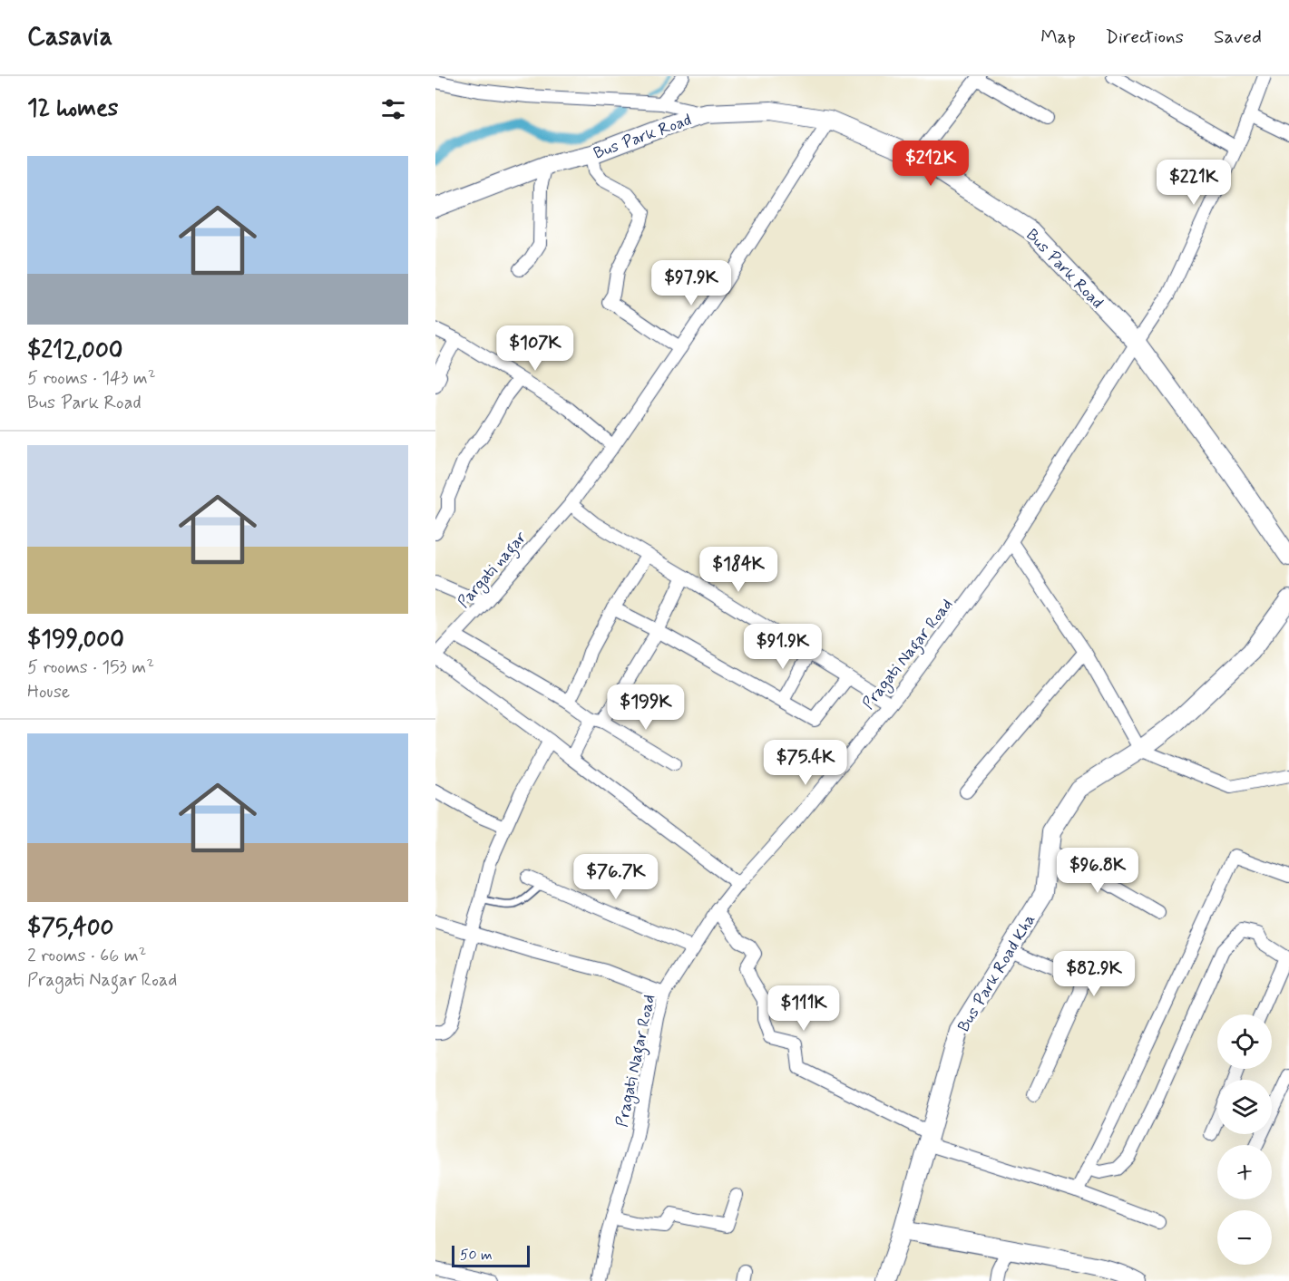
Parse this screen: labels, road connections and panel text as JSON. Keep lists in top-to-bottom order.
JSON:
{
  "streets": {
    "main road": ["Bus Park Road", "Bus Park Road Kha"],
    "street": ["Pargati nagar", "Pragati Nagar Road"]
  },
  "crossings": [
    ["Bus Park Road", "Pargati nagar"],
    ["Bus Park Road", "Pragati Nagar Road"]
  ],
  "scale_bar": "50 m",
  "page": {
    "header": "Casavia",
    "nav": ["Map", "Directions", "Saved"],
    "heading": "12 homes",
    "price": [
      "$212K",
      "$221K",
      "$97.9K",
      "$107K",
      "$184K",
      "$91.9K",
      "$199K",
      "$75.4K",
      "$96.8K",
      "$76.7K",
      "$82.9K",
      "$111K"
    ],
    "list": [
      {
        "name": "$212,000",
        "note": "5 rooms · 143 m² · Bus Park Road"
      },
      {
        "name": "$199,000",
        "note": "5 rooms · 153 m² · House"
      },
      {
        "name": "$75,400",
        "note": "2 rooms · 66 m² · Pragati Nagar Road"
      }
    ],
    "map_buttons": ["+", "−"],
    "scale": "50 m"
  }
}
